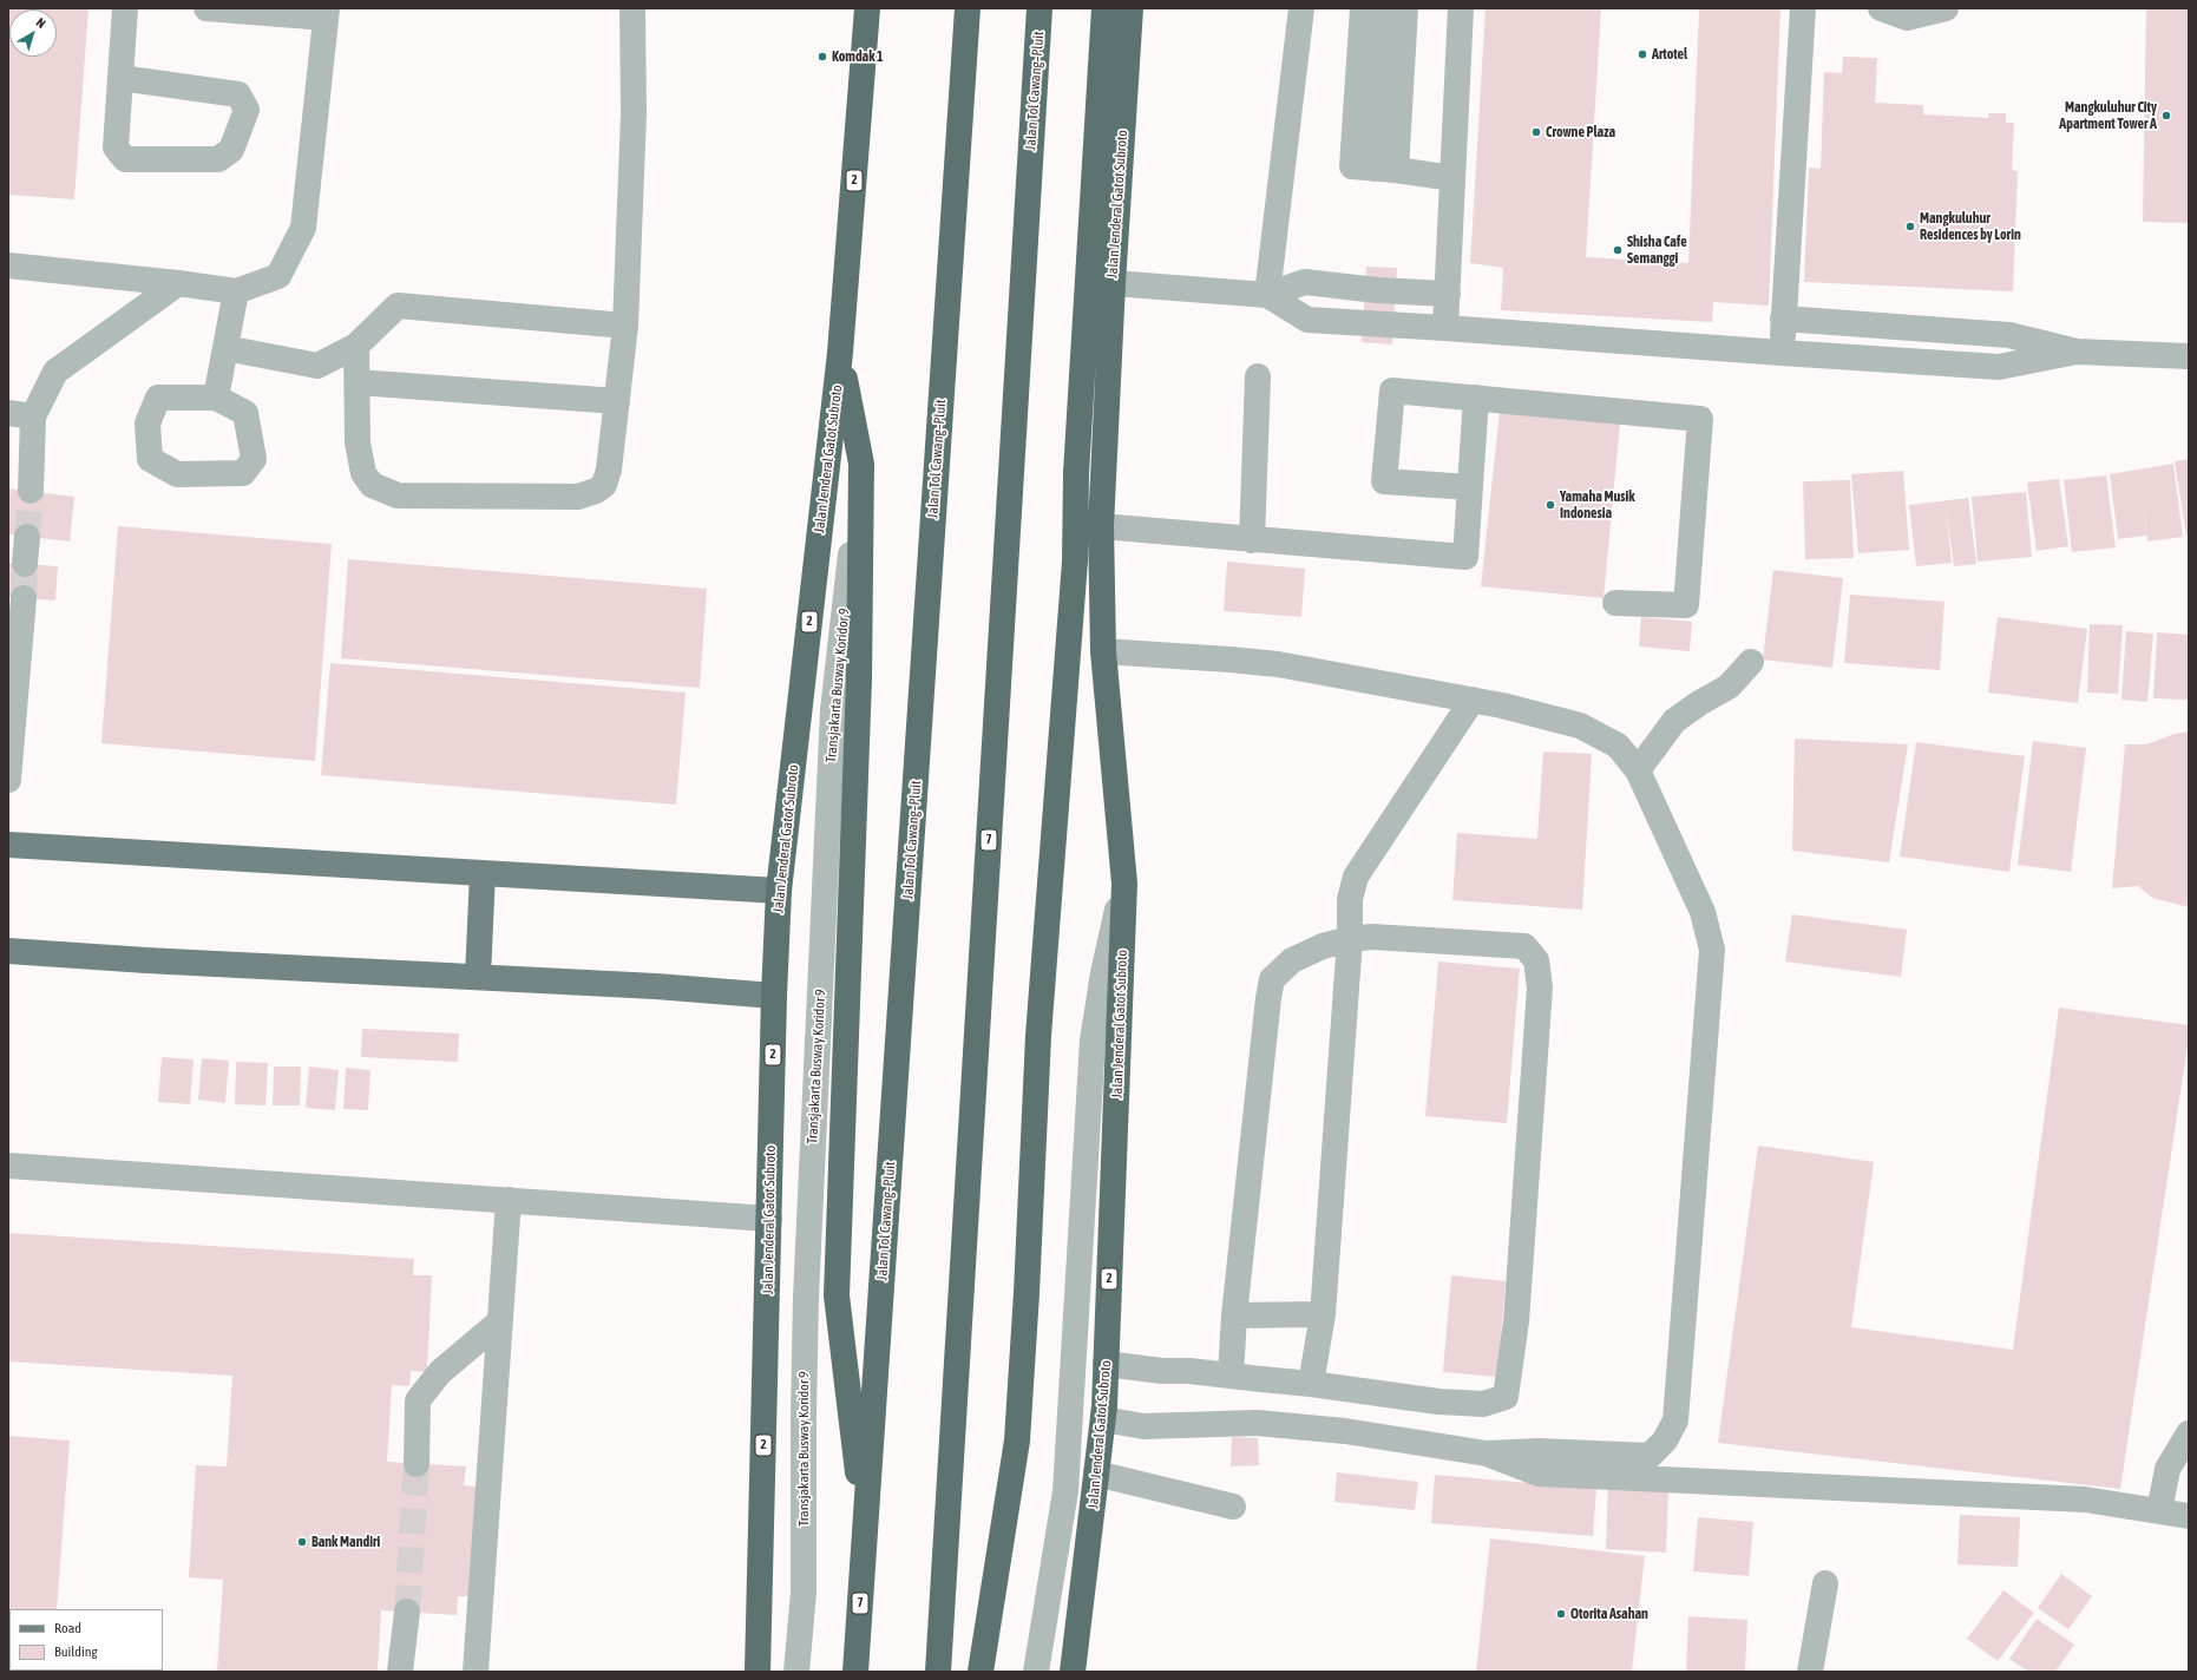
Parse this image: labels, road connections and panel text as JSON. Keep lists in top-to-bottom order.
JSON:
{
  "streets": {
    "highway": [
      "Jalan Tol Cawang–Pluit",
      "2",
      "Jalan Jenderal Gatot Subroto",
      "7"
    ],
    "lane": ["Transjakarta Busway Koridor 9"]
  },
  "places": [
    "Artotel",
    "Komdak 1",
    "Mangkuluhur City Apartment Tower A",
    "Crowne Plaza",
    "Mangkuluhur Residences by Lorin",
    "Shisha Cafe Semanggi",
    "Yamaha Musik Indonesia",
    "Bank Mandiri",
    "Otorita Asahan"
  ],
  "legend": ["Road", "Building"],
  "north": "top right"
}
